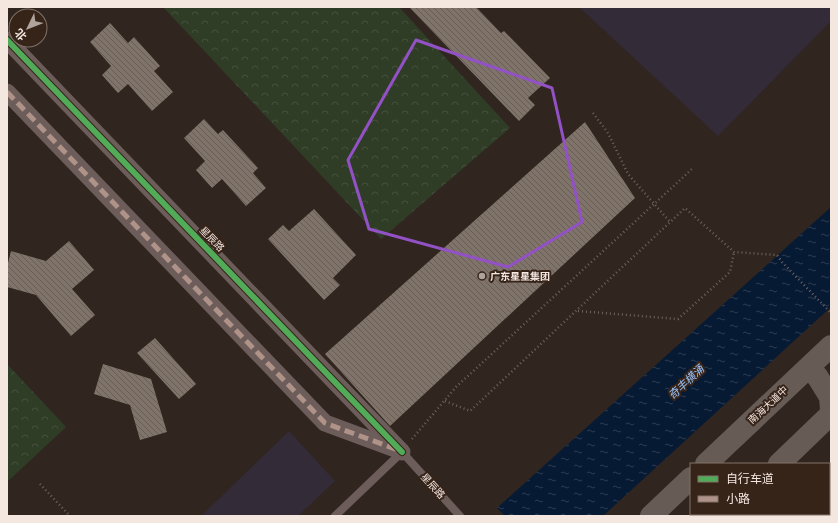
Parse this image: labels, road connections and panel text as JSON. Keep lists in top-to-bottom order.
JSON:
{
  "streets": {
    "highway": ["南海大道中"],
    "street": ["星辰路"]
  },
  "water": ["奇丰横涌"],
  "places": ["广东星星集团"],
  "legend": ["自行车道", "小路"],
  "north": "bottom left"
}
